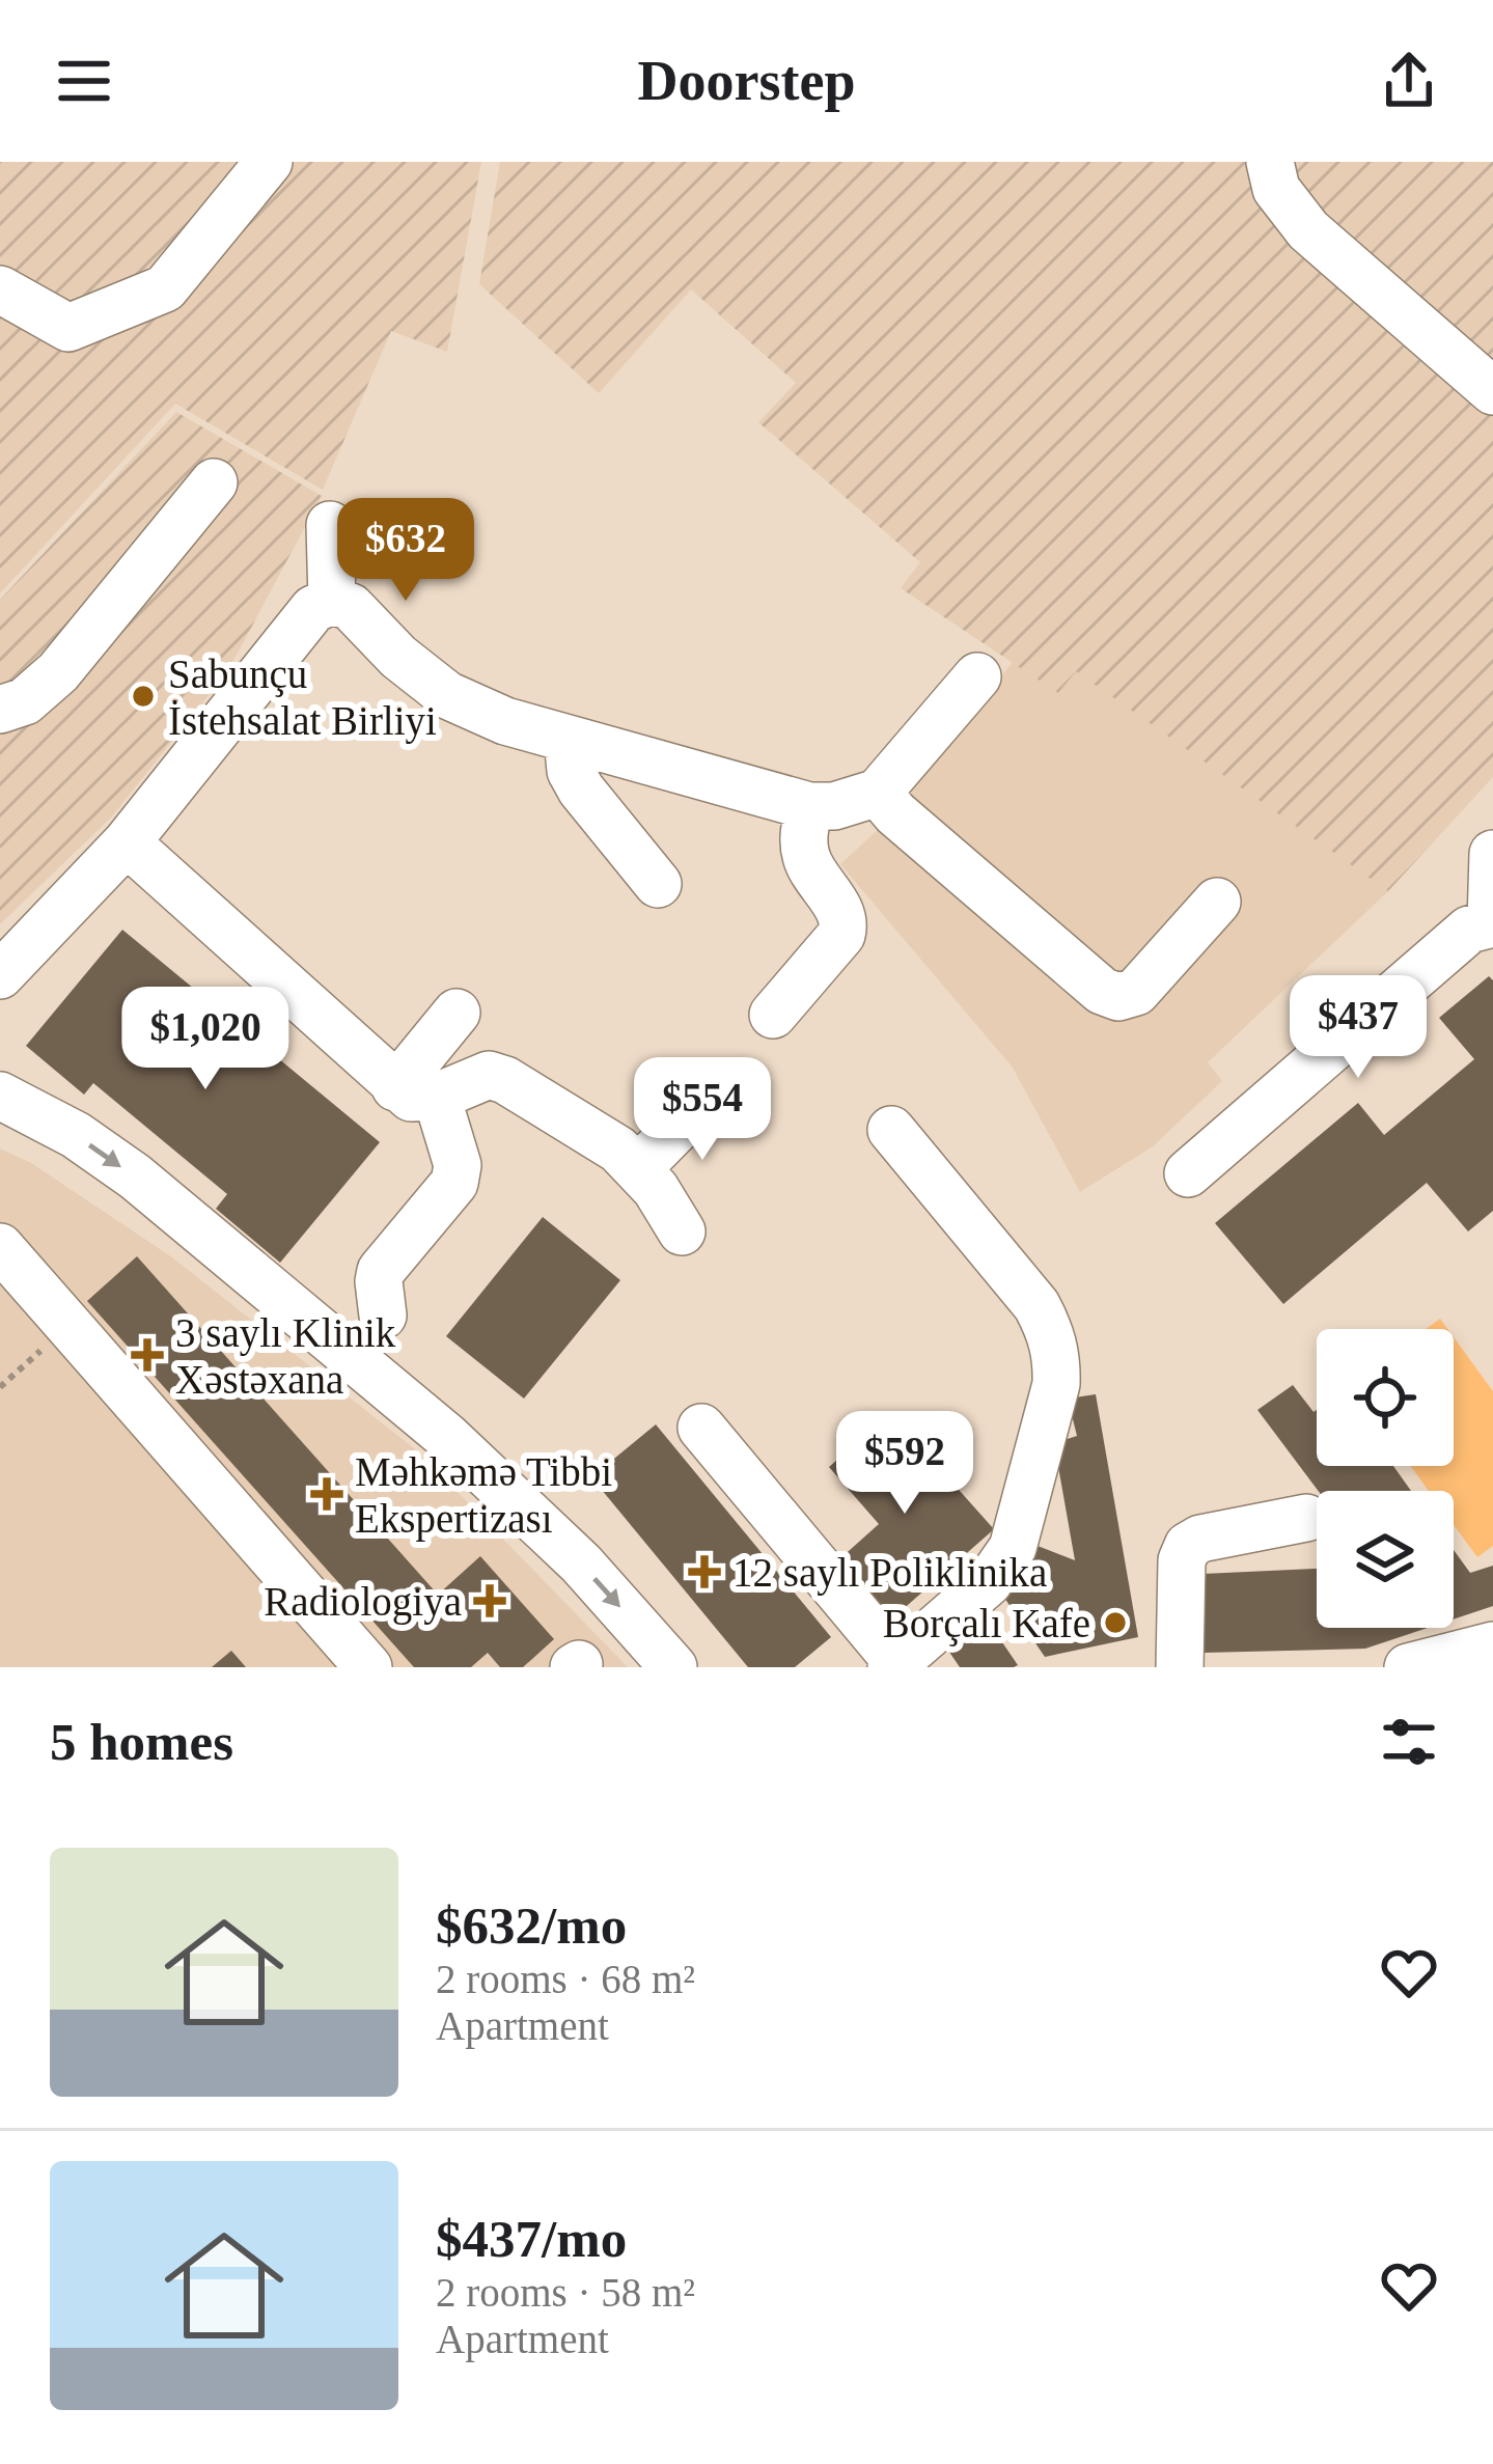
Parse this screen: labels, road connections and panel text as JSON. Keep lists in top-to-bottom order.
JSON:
{
  "places": {
    "other": ["Sabunçu İstehsalat Birliyi", "Borçalı Kafe"],
    "health": [
      "3 saylı Klinik Xəstəxana",
      "Məhkəmə Tibbi Ekspertizası",
      "12 saylı Poliklinika",
      "Radiologiya"
    ]
  },
  "page": {
    "header": "Doorstep",
    "price": [
      "$632",
      "$437",
      "$1,020",
      "$554",
      "$592"
    ],
    "heading": "5 homes",
    "list": [
      {
        "name": "$632/mo",
        "note": "2 rooms · 68 m² · Apartment"
      },
      {
        "name": "$437/mo",
        "note": "2 rooms · 58 m² · Apartment"
      }
    ]
  }
}
